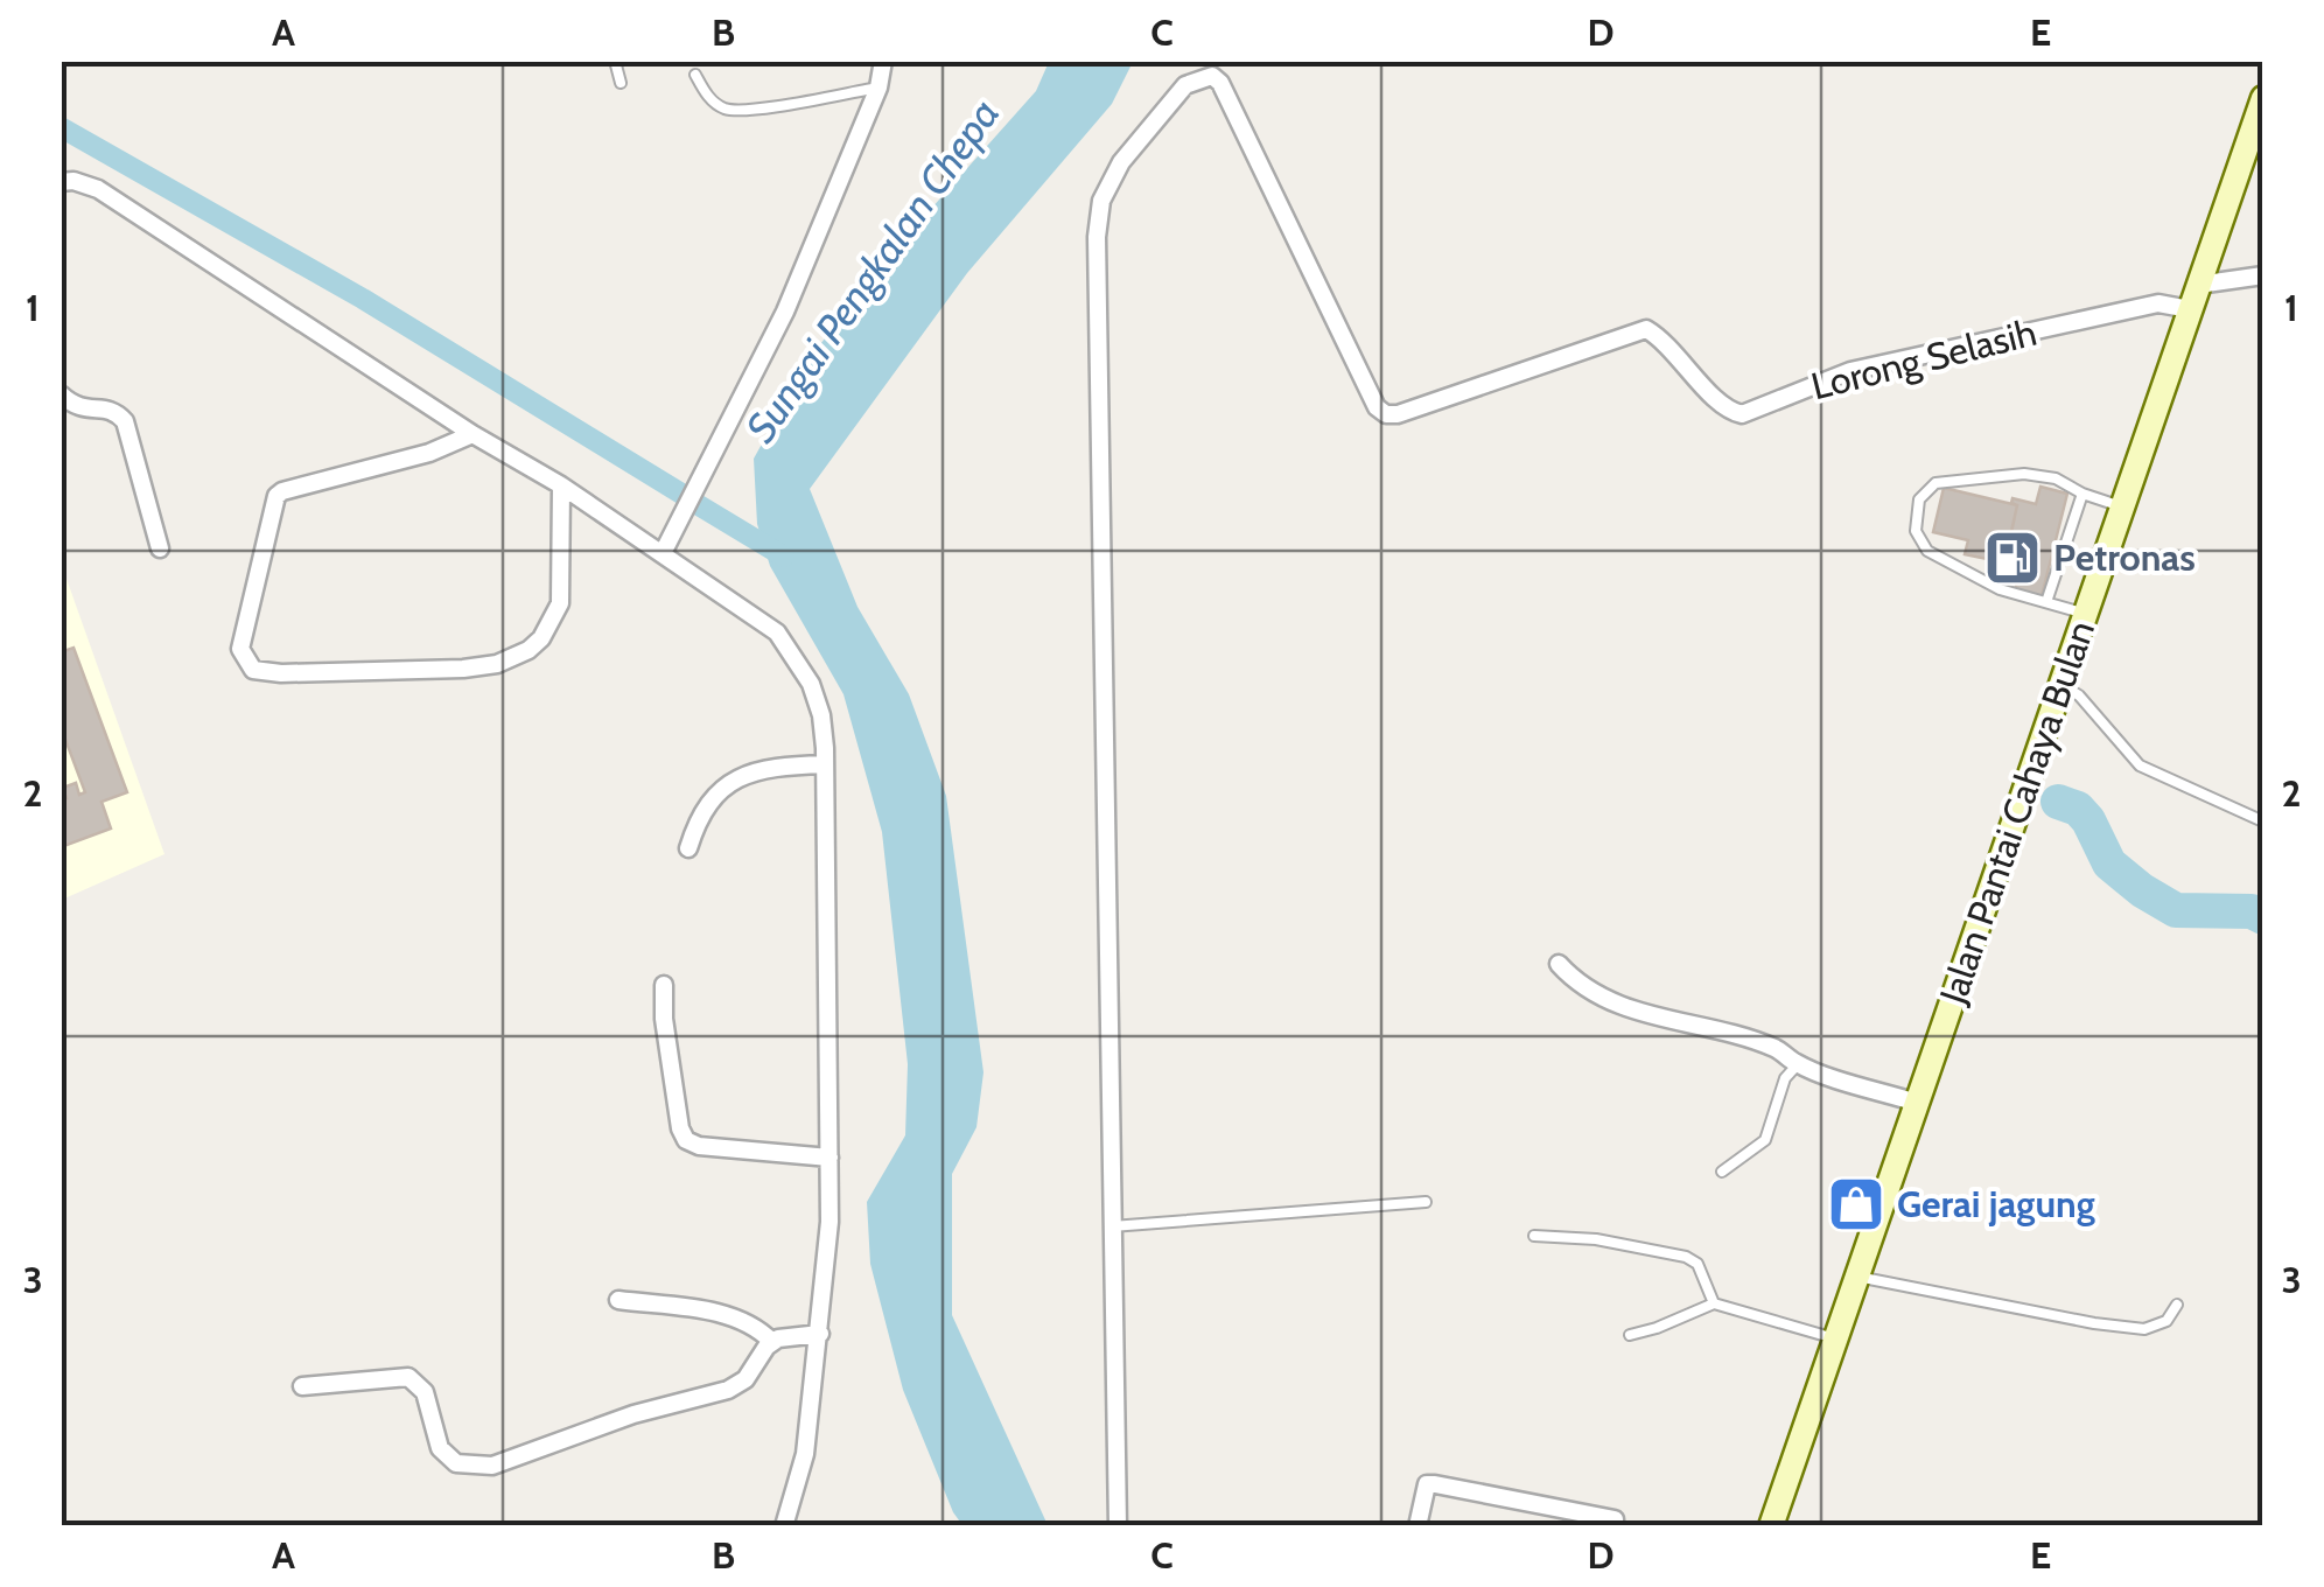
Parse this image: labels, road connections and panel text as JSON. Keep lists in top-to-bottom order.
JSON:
{
  "streets": {
    "main road": ["Jalan Pantai Cahaya Bulan"],
    "street": ["Lorong Selasih"]
  },
  "crossings": [
    ["Lorong Selasih", "Jalan Pantai Cahaya Bulan"]
  ],
  "water": ["Sungai Pengkalan Chepa"],
  "places": {
    "fuel station": ["Petronas"],
    "shop": ["Gerai jagung"]
  },
  "grid": {
    "columns": [
      "A",
      "B",
      "C",
      "D",
      "E"
    ],
    "rows": ["1", "2", "3"]
  }
}
